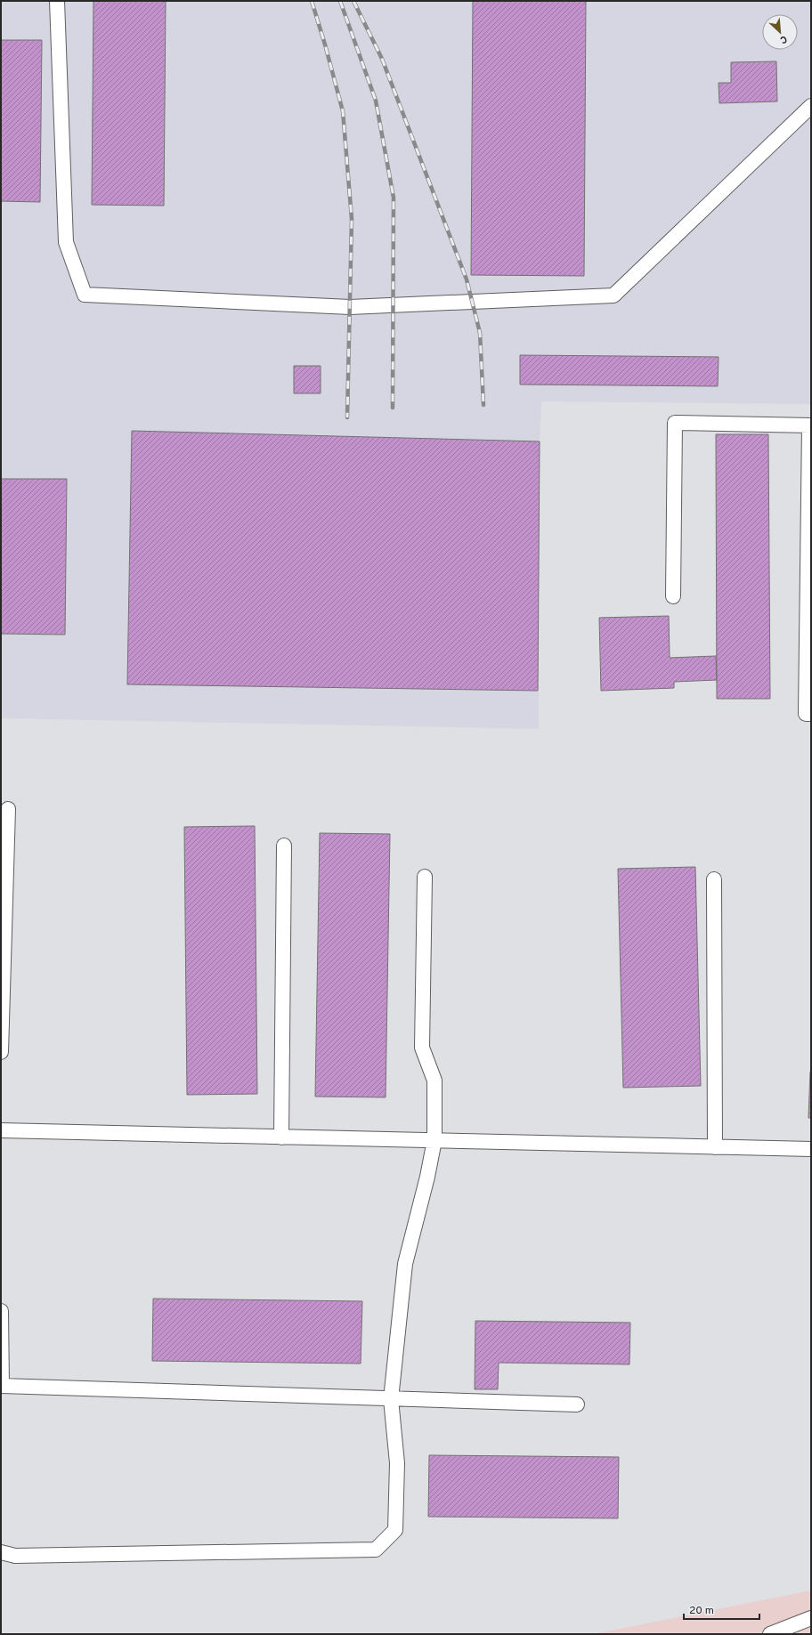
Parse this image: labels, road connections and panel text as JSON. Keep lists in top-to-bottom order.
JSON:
{
  "scale_bar": "20 m",
  "north": "bottom right"
}
